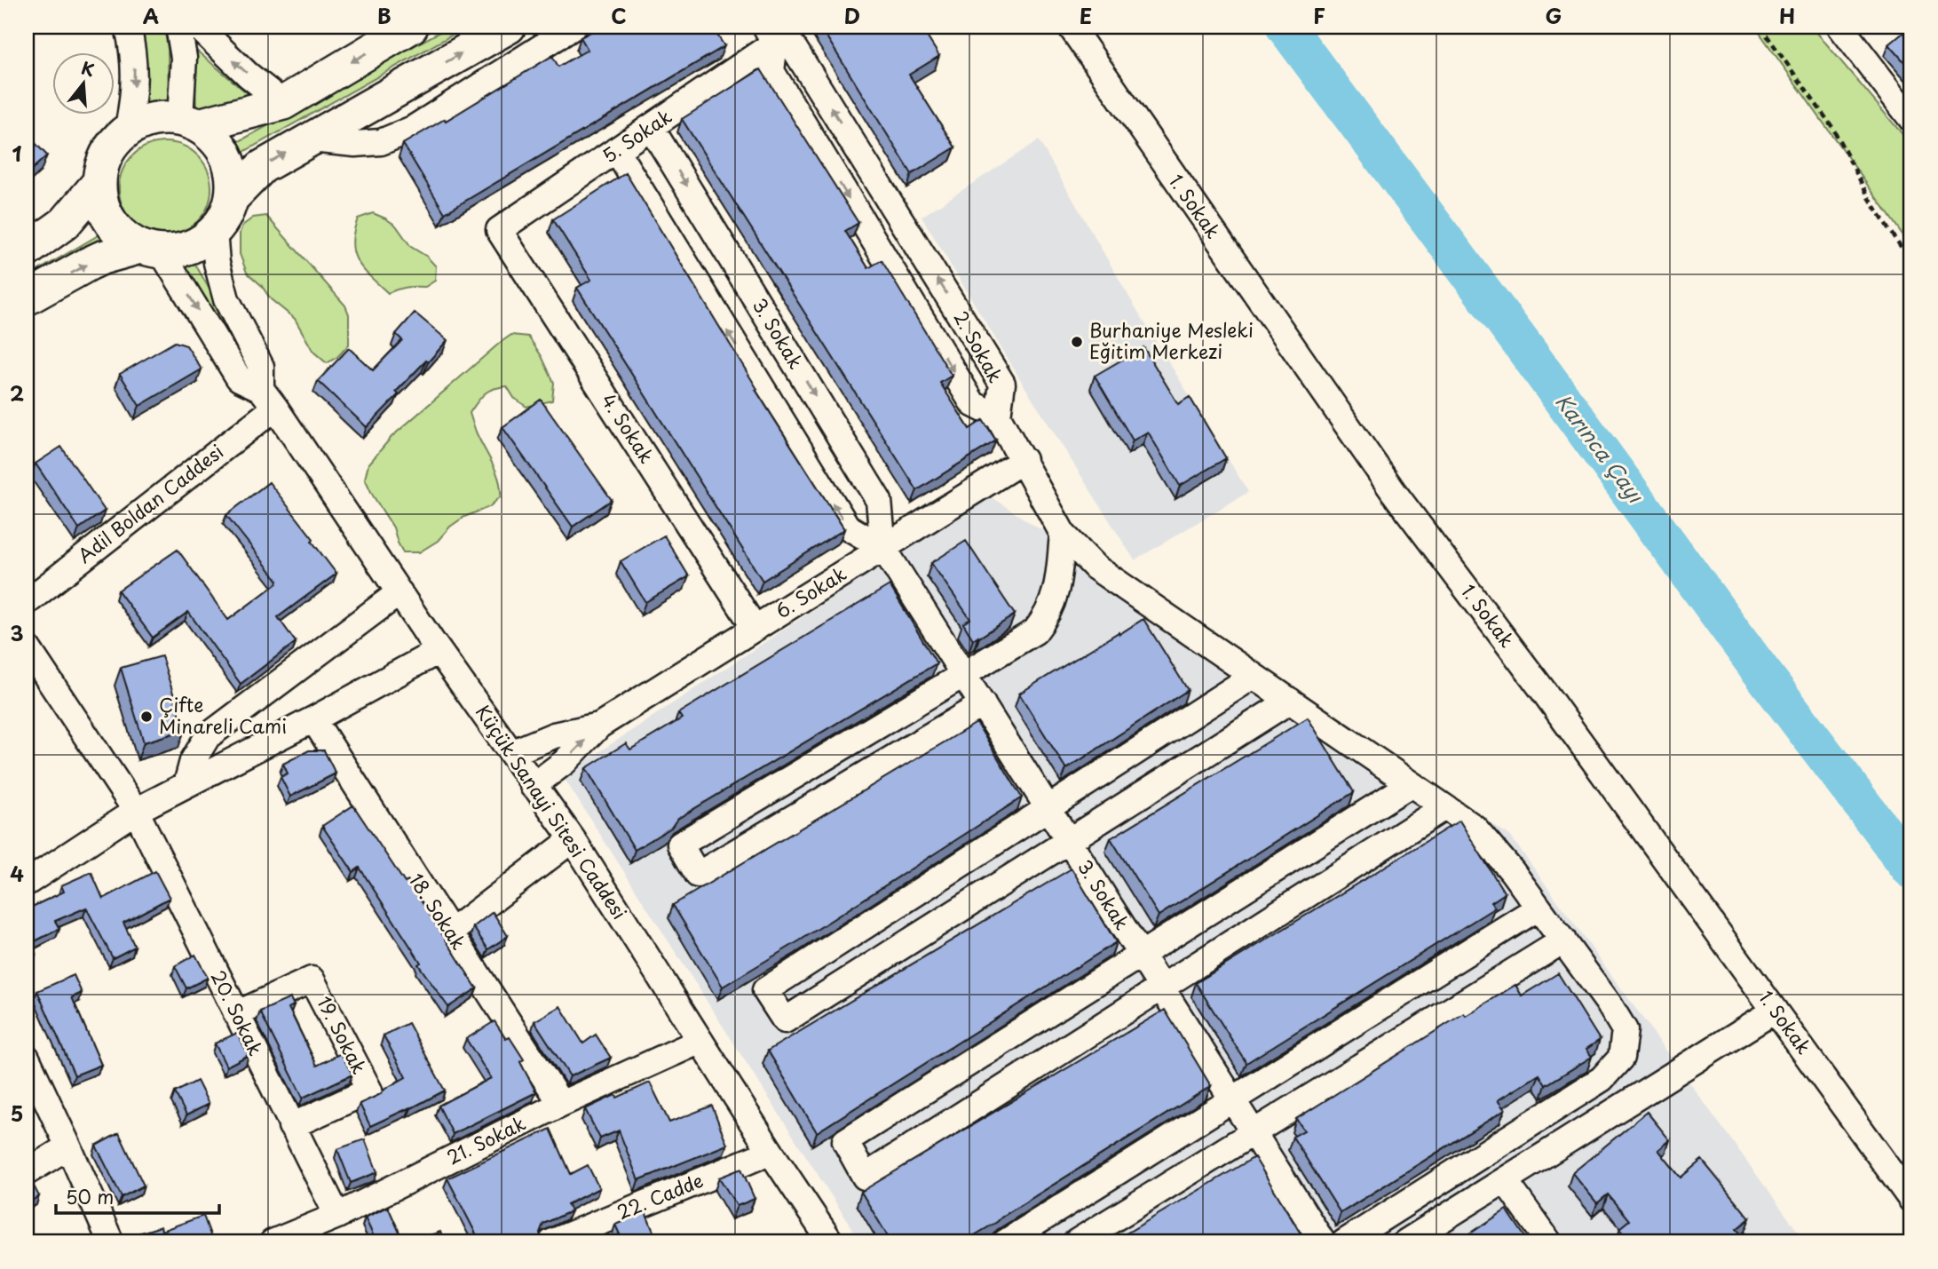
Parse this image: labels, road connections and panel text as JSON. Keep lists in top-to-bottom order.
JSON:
{
  "streets": {
    "street": [
      "5. Sokak",
      "1. Sokak",
      "3. Sokak",
      "2. Sokak",
      "4. Sokak",
      "Adil Boldan Caddesi",
      "6. Sokak",
      "Küçük Sanayi Sitesi Caddesi",
      "18. Sokak",
      "20. Sokak",
      "19. Sokak",
      "21. Sokak",
      "22. Cadde"
    ]
  },
  "crossings": [
    ["5. Sokak", "3. Sokak"],
    ["5. Sokak", "2. Sokak"],
    ["5. Sokak", "4. Sokak"],
    ["3. Sokak", "6. Sokak"],
    ["4. Sokak", "6. Sokak"],
    ["Adil Boldan Caddesi", "Küçük Sanayi Sitesi Caddesi"],
    ["Küçük Sanayi Sitesi Caddesi", "21. Sokak"],
    ["Küçük Sanayi Sitesi Caddesi", "22. Cadde"],
    ["18. Sokak", "21. Sokak"],
    ["20. Sokak", "19. Sokak"],
    ["20. Sokak", "21. Sokak"]
  ],
  "water": ["Karınca Çayı"],
  "places": ["Burhaniye Mesleki Eğitim Merkezi", "Çifte Minareli Cami"],
  "scale_bar": "50 m",
  "north": "top",
  "grid": {
    "columns": [
      "A",
      "B",
      "C",
      "D",
      "E",
      "F",
      "G",
      "H"
    ],
    "rows": [
      "1",
      "2",
      "3",
      "4",
      "5"
    ]
  }
}
